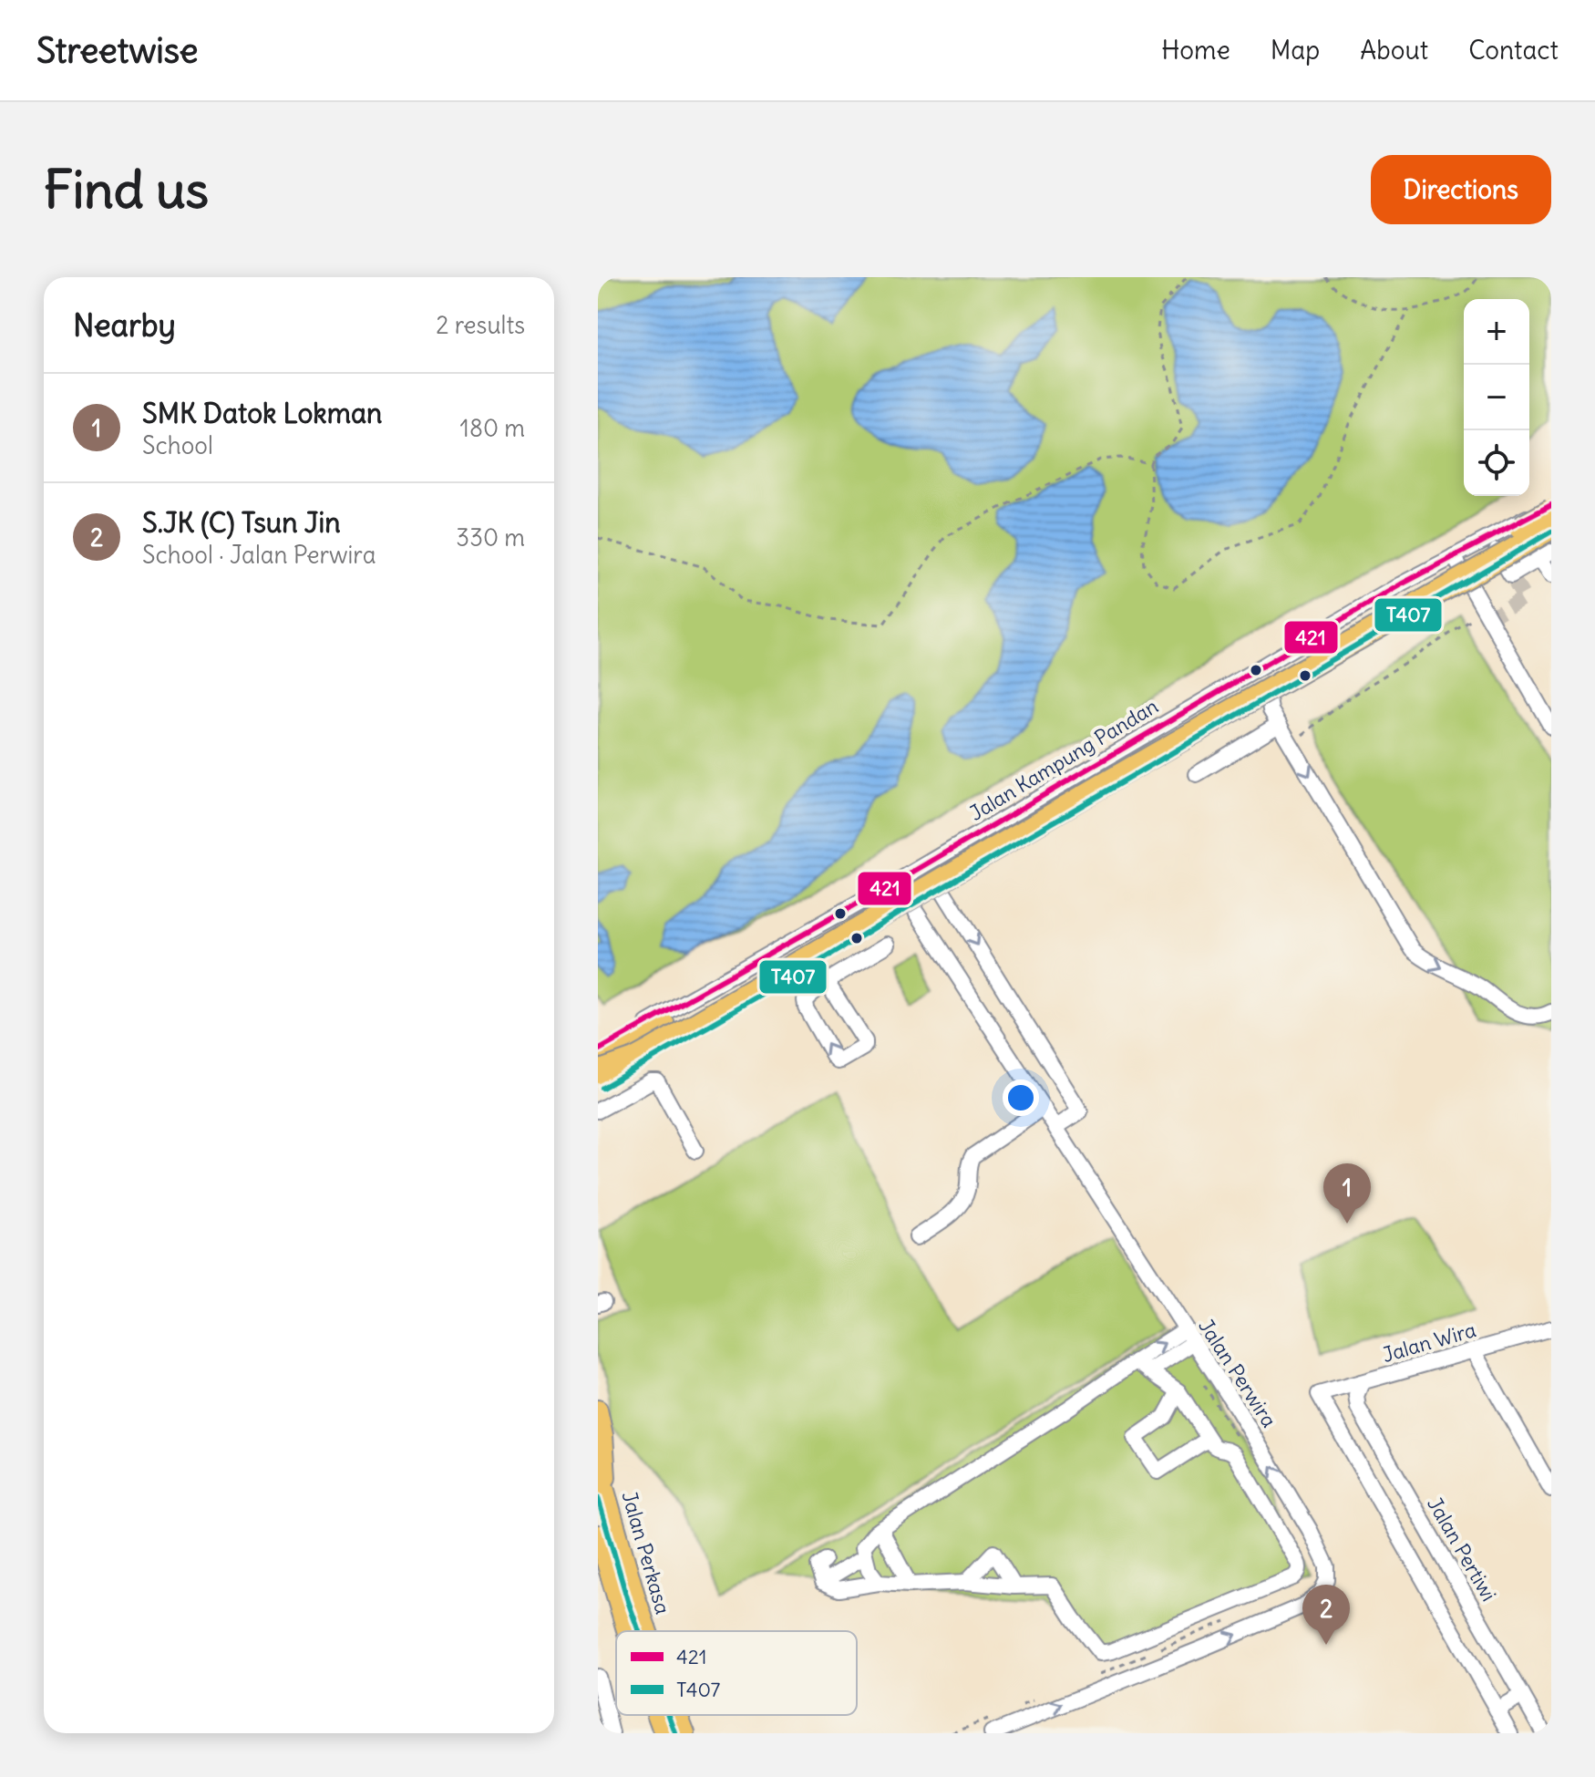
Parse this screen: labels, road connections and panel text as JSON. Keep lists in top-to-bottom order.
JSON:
{
  "streets": {
    "main road": ["Jalan Perkasa"],
    "street": [
      "Jalan Kampung Pandan",
      "Jalan Wira",
      "Jalan Perwira",
      "Jalan Pertiwi"
    ]
  },
  "crossings": [
    ["Jalan Kampung Pandan", "Jalan Perwira"],
    ["Jalan Wira", "Jalan Pertiwi"]
  ],
  "lines": ["transit line 421", "transit line T407"],
  "legend": ["421", "T407"],
  "page": {
    "header": "Streetwise",
    "nav": [
      "Home",
      "Map",
      "About",
      "Contact"
    ],
    "buttons": "Directions",
    "title": "Find us",
    "heading": ["Nearby", "2 results"],
    "map_buttons": ["+", "−"],
    "list": [
      {
        "mark": "1",
        "name": "SMK Datok Lokman",
        "note": "School",
        "value": "180 m"
      },
      {
        "mark": "2",
        "name": "S.JK (C) Tsun Jin",
        "note": "School · Jalan Perwira",
        "value": "330 m"
      }
    ],
    "pins": ["1", "2"]
  }
}
